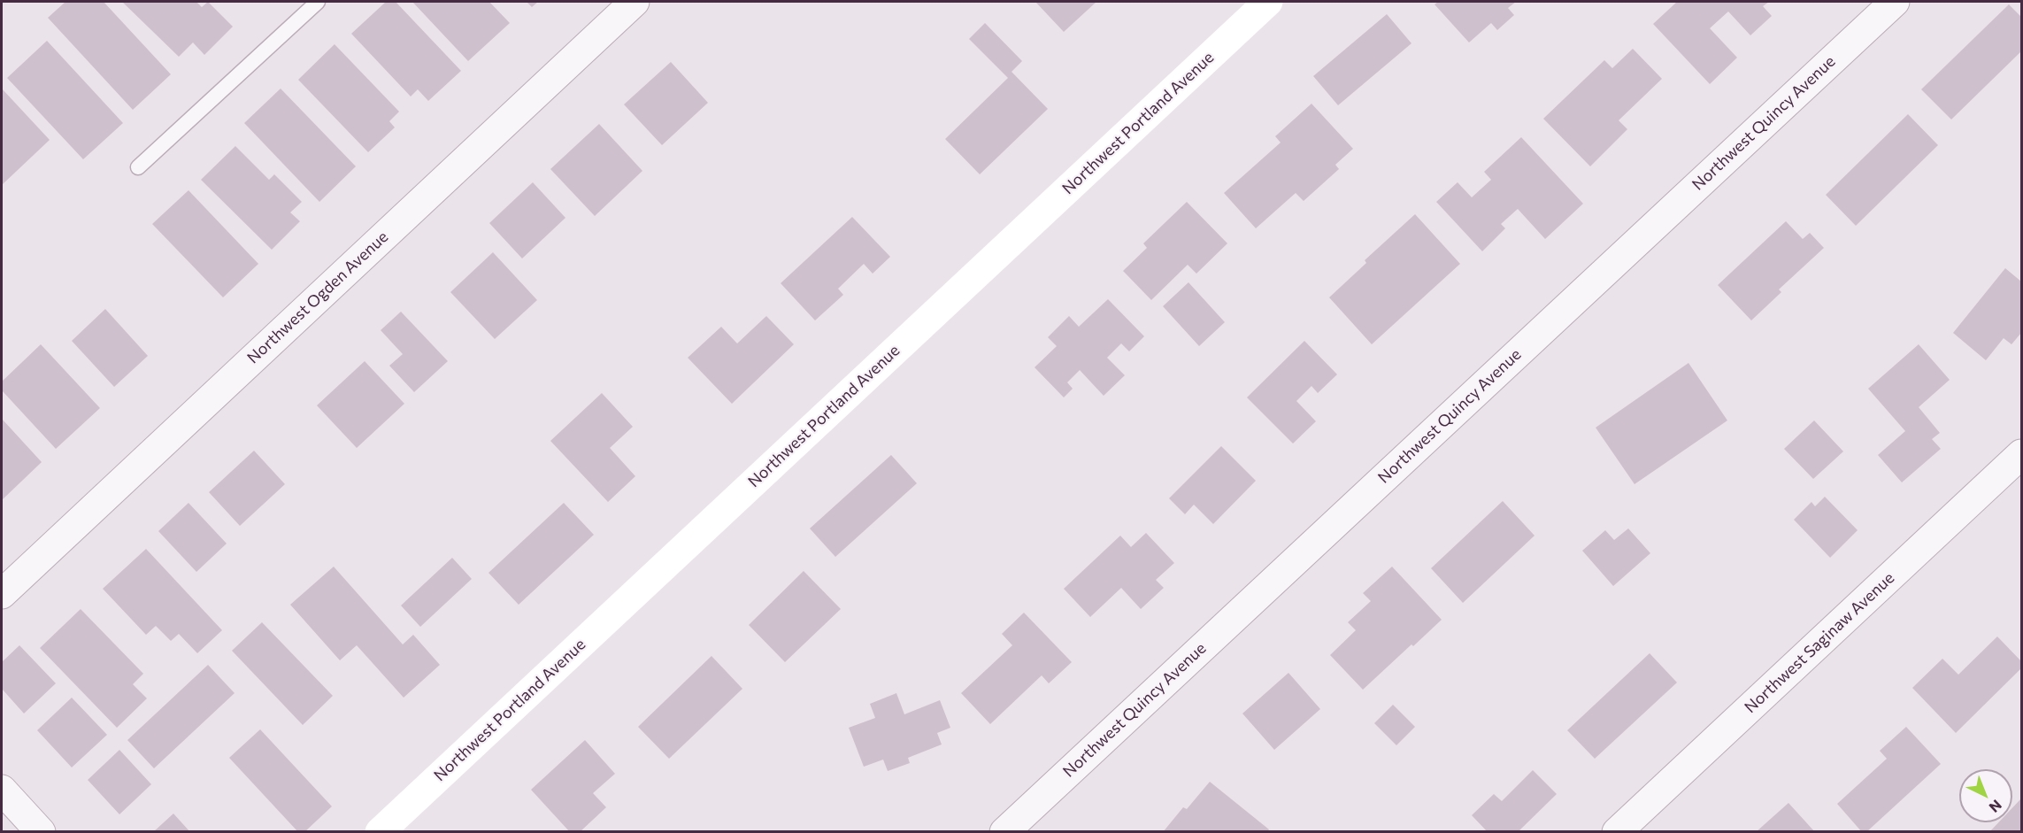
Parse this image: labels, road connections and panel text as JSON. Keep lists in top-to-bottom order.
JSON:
{
  "streets": {
    "street": [
      "Northwest Portland Avenue",
      "Northwest Quincy Avenue",
      "Northwest Ogden Avenue",
      "Northwest Saginaw Avenue"
    ]
  },
  "north": "bottom right"
}
